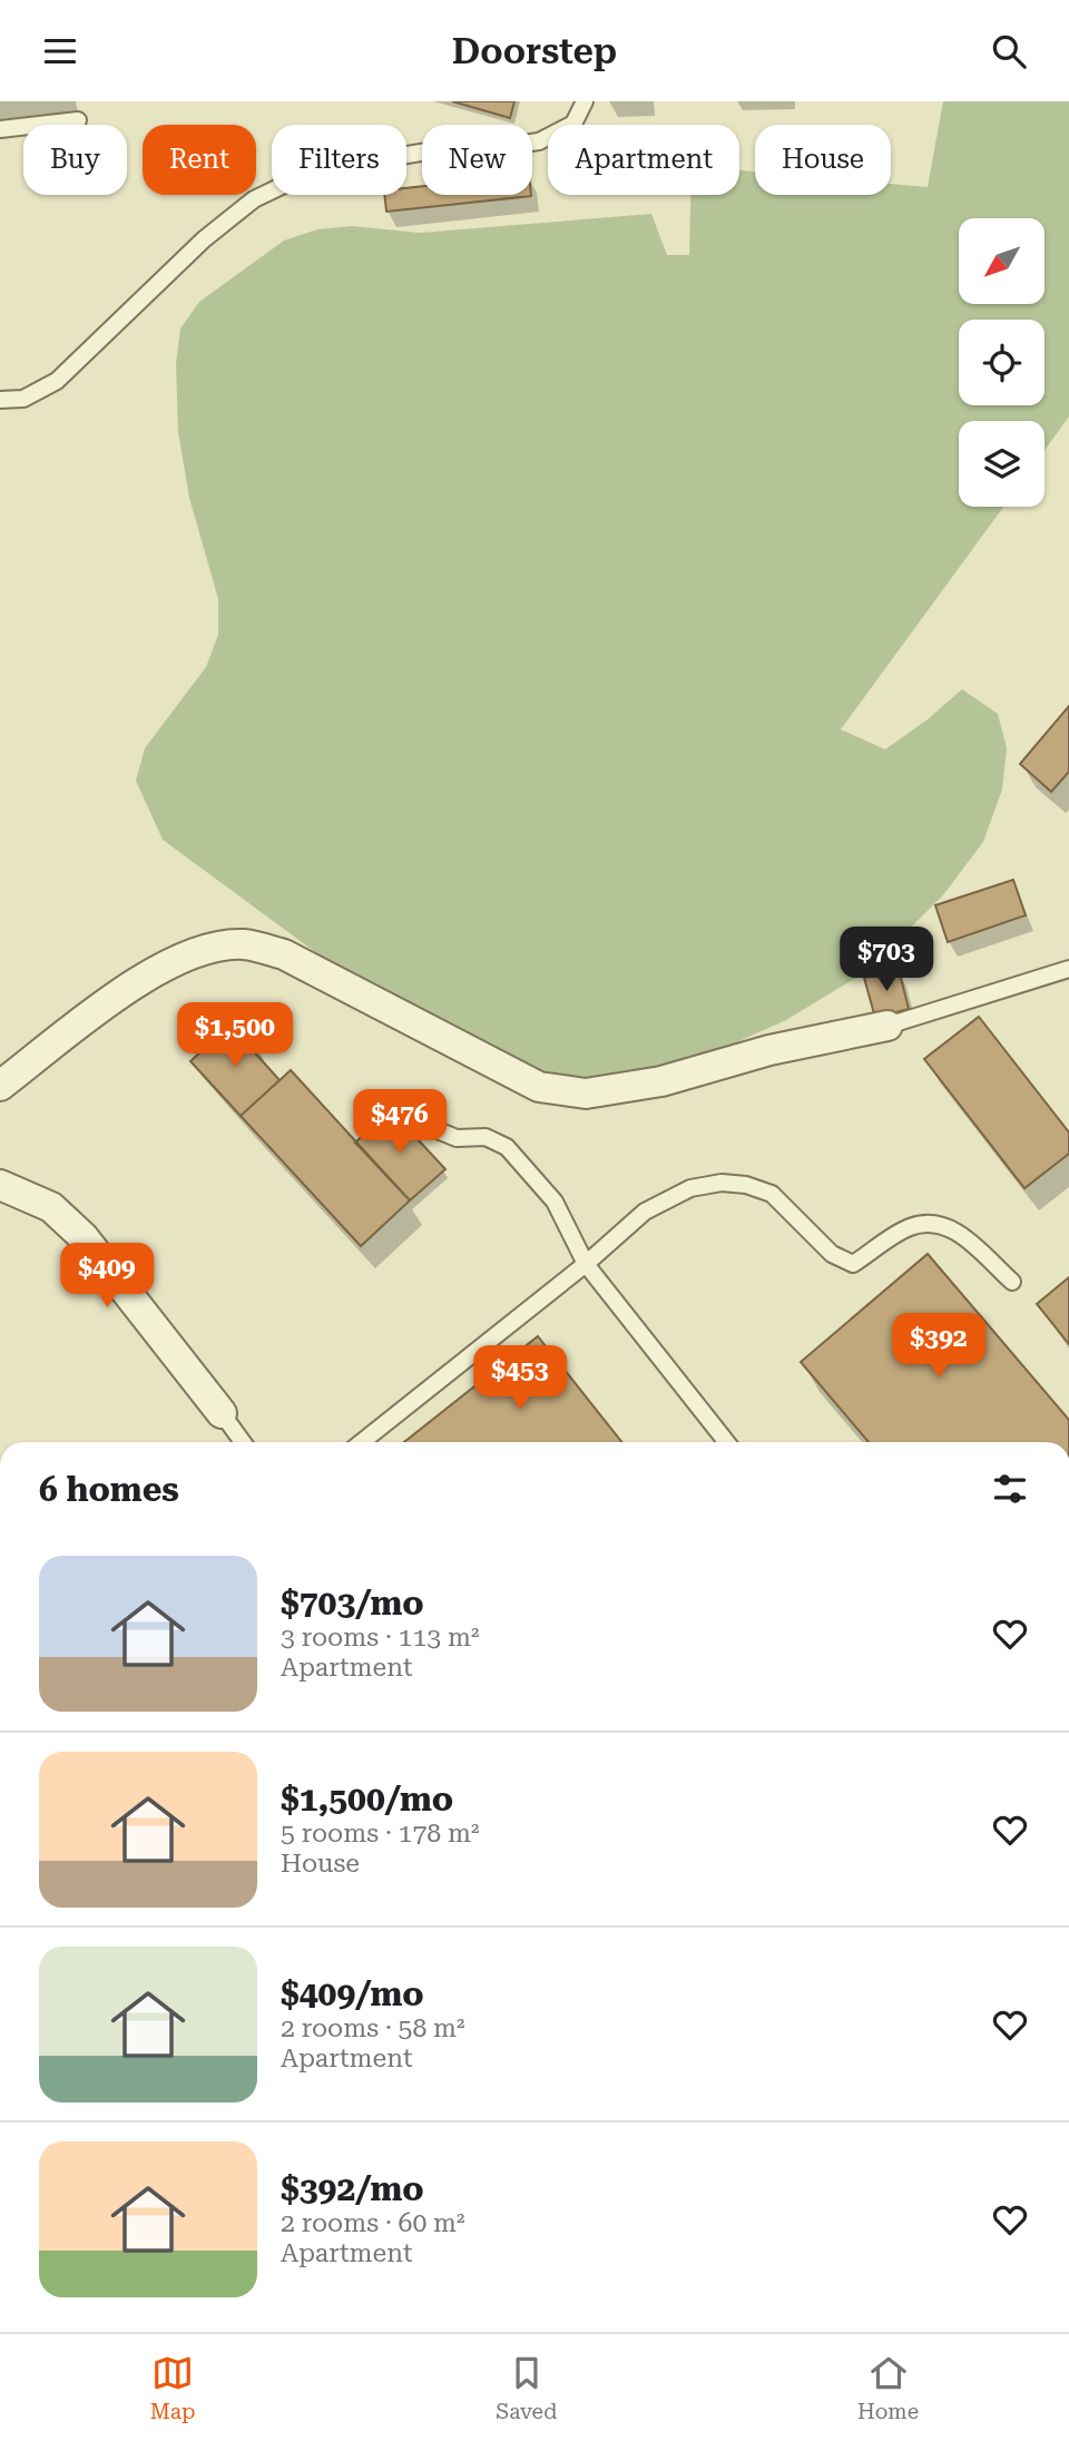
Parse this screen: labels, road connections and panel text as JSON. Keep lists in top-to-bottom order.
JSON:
{
  "north": "bottom left",
  "page": {
    "header": "Doorstep",
    "chip": [
      "Buy",
      "Rent",
      "Filters",
      "New",
      "Apartment",
      "House"
    ],
    "price": [
      "$703",
      "$1,500",
      "$476",
      "$409",
      "$392",
      "$453"
    ],
    "heading": "6 homes",
    "list": [
      {
        "name": "$703/mo",
        "note": "3 rooms · 113 m² · Apartment"
      },
      {
        "name": "$1,500/mo",
        "note": "5 rooms · 178 m² · House"
      },
      {
        "name": "$409/mo",
        "note": "2 rooms · 58 m² · Apartment"
      },
      {
        "name": "$392/mo",
        "note": "2 rooms · 60 m² · Apartment"
      }
    ],
    "tabs": ["Map", "Saved", "Home"]
  }
}
